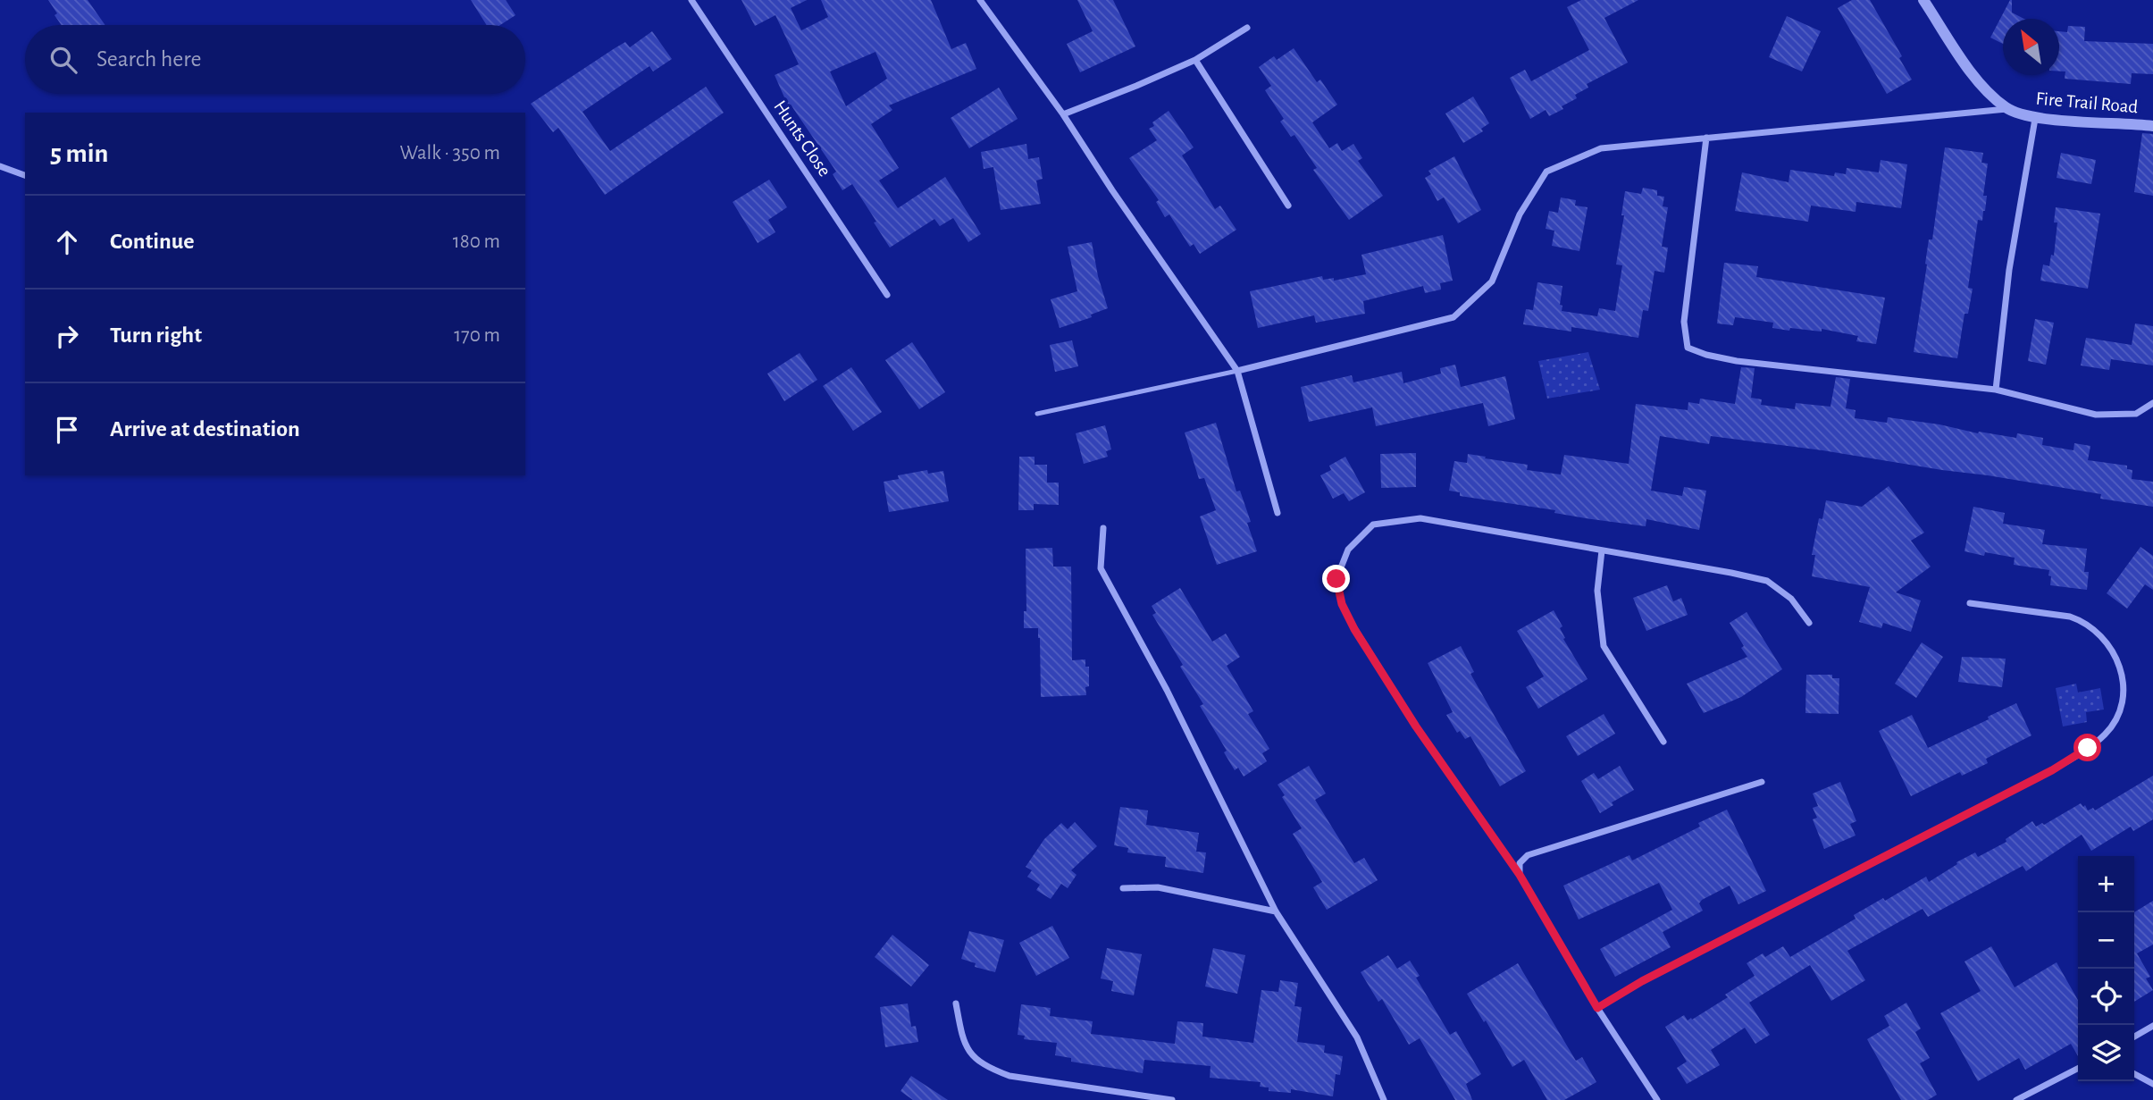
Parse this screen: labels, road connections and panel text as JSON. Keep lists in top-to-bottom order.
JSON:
{
  "streets": {
    "street": ["Fire Trail Road", "Hunts Close"]
  },
  "north": "top left",
  "page": {
    "search": "Search here",
    "heading": ["5 min", "Walk · 350 m"],
    "list": [
      ["Continue", "180 m"],
      ["Turn right", "170 m"],
      "Arrive at destination"
    ],
    "map_buttons": ["+", "−"]
  }
}
